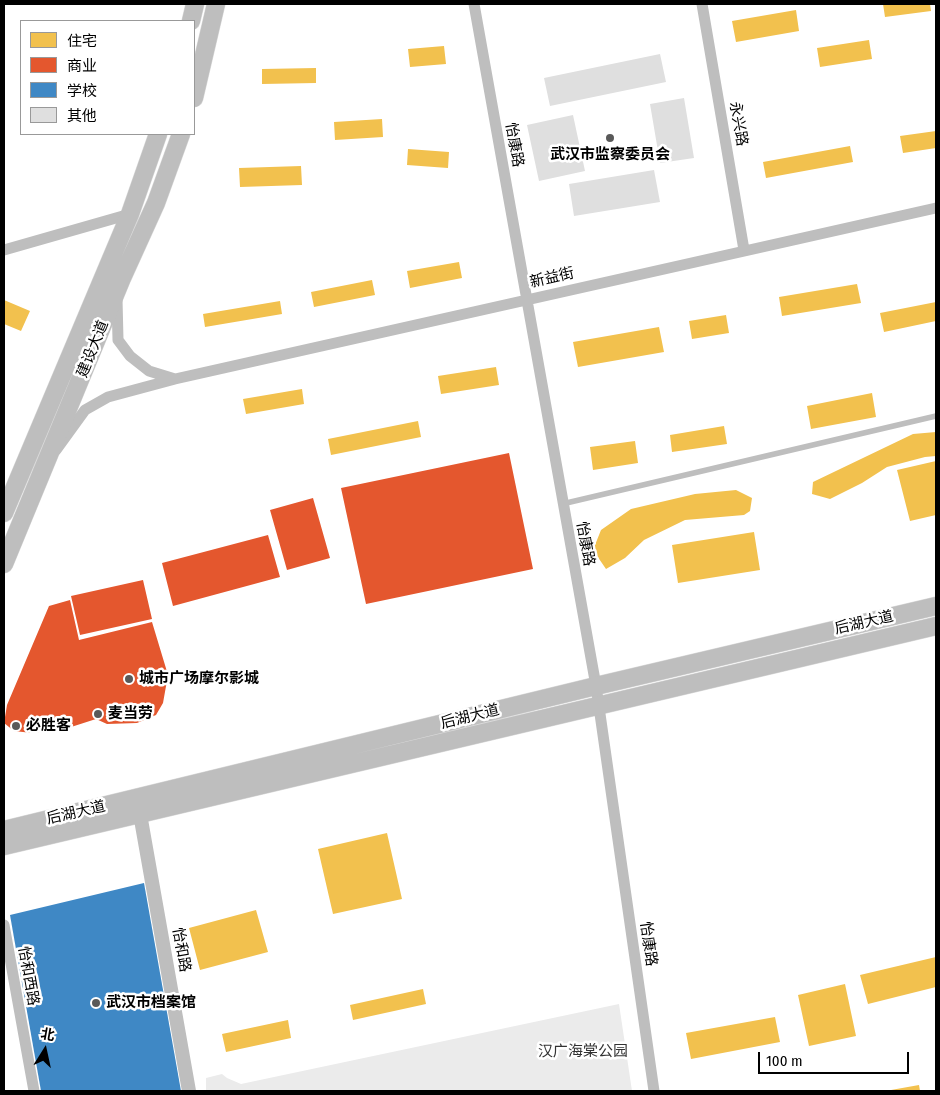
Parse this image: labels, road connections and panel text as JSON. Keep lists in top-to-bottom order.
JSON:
{
  "streets": {
    "main road": ["建设大道", "后湖大道"],
    "street": [
      "永兴路",
      "怡康路",
      "新益街",
      "怡和路",
      "怡和西路"
    ]
  },
  "crossings": [
    ["永兴路", "新益街"],
    ["怡康路", "新益街"],
    ["怡康路", "后湖大道"],
    ["新益街", "建设大道"],
    ["后湖大道", "怡和路"]
  ],
  "parks": ["汉广海棠公园"],
  "places": [
    "武汉市监察委员会",
    "城市广场摩尔影城",
    "麦当劳",
    "必胜客",
    "武汉市档案馆"
  ],
  "legend": [
    "住宅",
    "商业",
    "学校",
    "其他"
  ],
  "scale_bar": "100 m",
  "north": "top"
}
